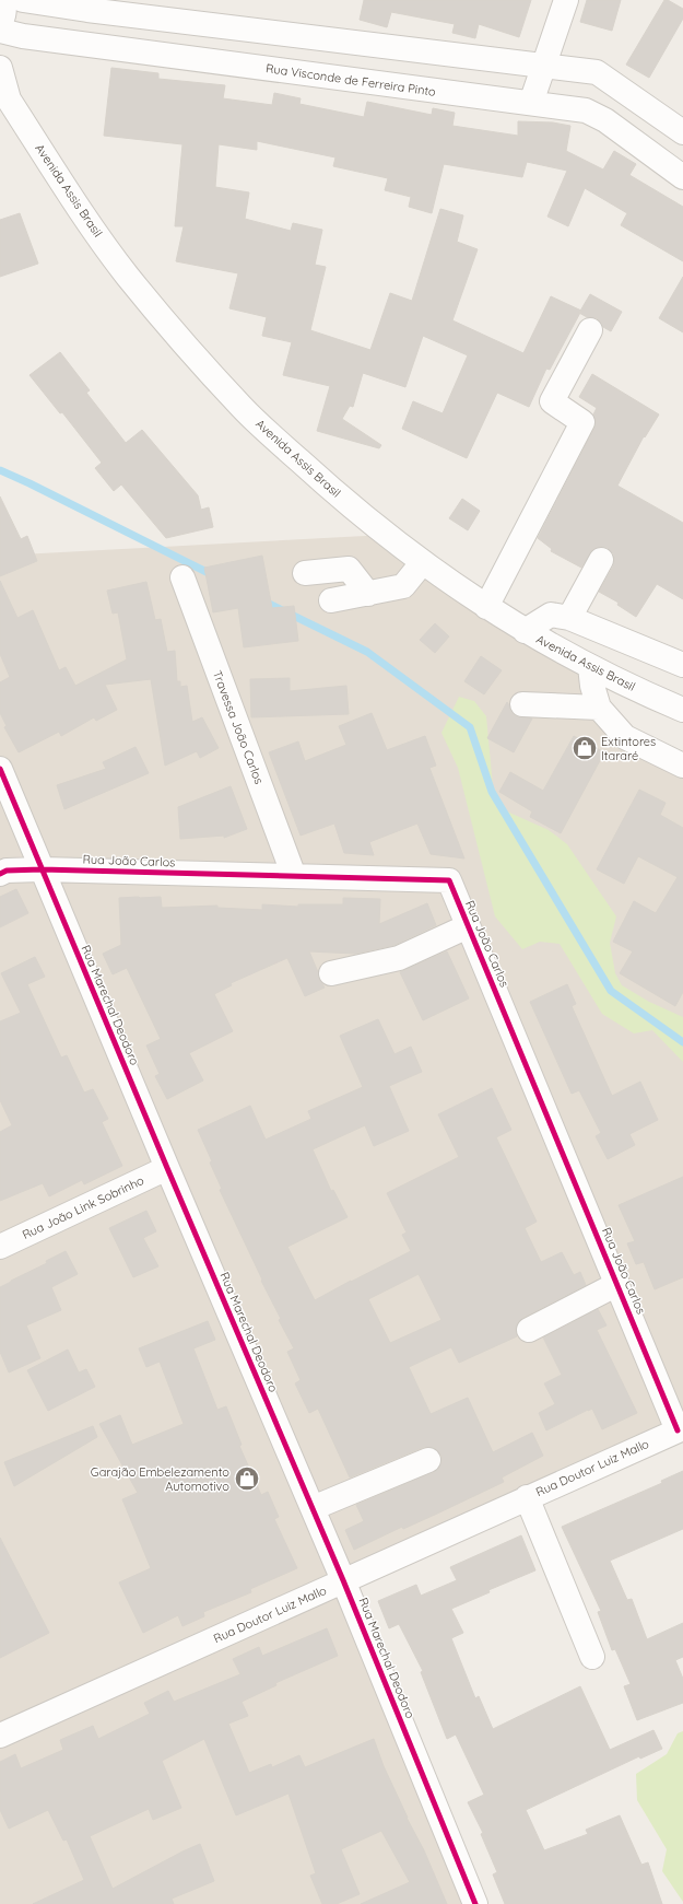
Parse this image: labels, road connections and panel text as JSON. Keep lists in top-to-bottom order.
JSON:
{
  "streets": {
    "street": [
      "Rua Visconde de Ferreira Pinto",
      "Avenida Assis Brasil",
      "Travessa João Carlos",
      "Rua João Carlos",
      "Rua Marechal Deodoro",
      "Rua João Link Sobrinho",
      "Rua Doutor Luiz Mallo"
    ]
  },
  "crossings": [
    ["Travessa João Carlos", "Rua João Carlos"],
    ["Rua João Carlos", "Rua Marechal Deodoro"],
    ["Rua João Carlos", "Rua Doutor Luiz Mallo"],
    ["Rua Marechal Deodoro", "Rua João Link Sobrinho"],
    ["Rua Marechal Deodoro", "Rua Doutor Luiz Mallo"]
  ],
  "places": {
    "shop": ["Extintores Itararé", "Garajão Embelezamento Automotivo"]
  }
}
